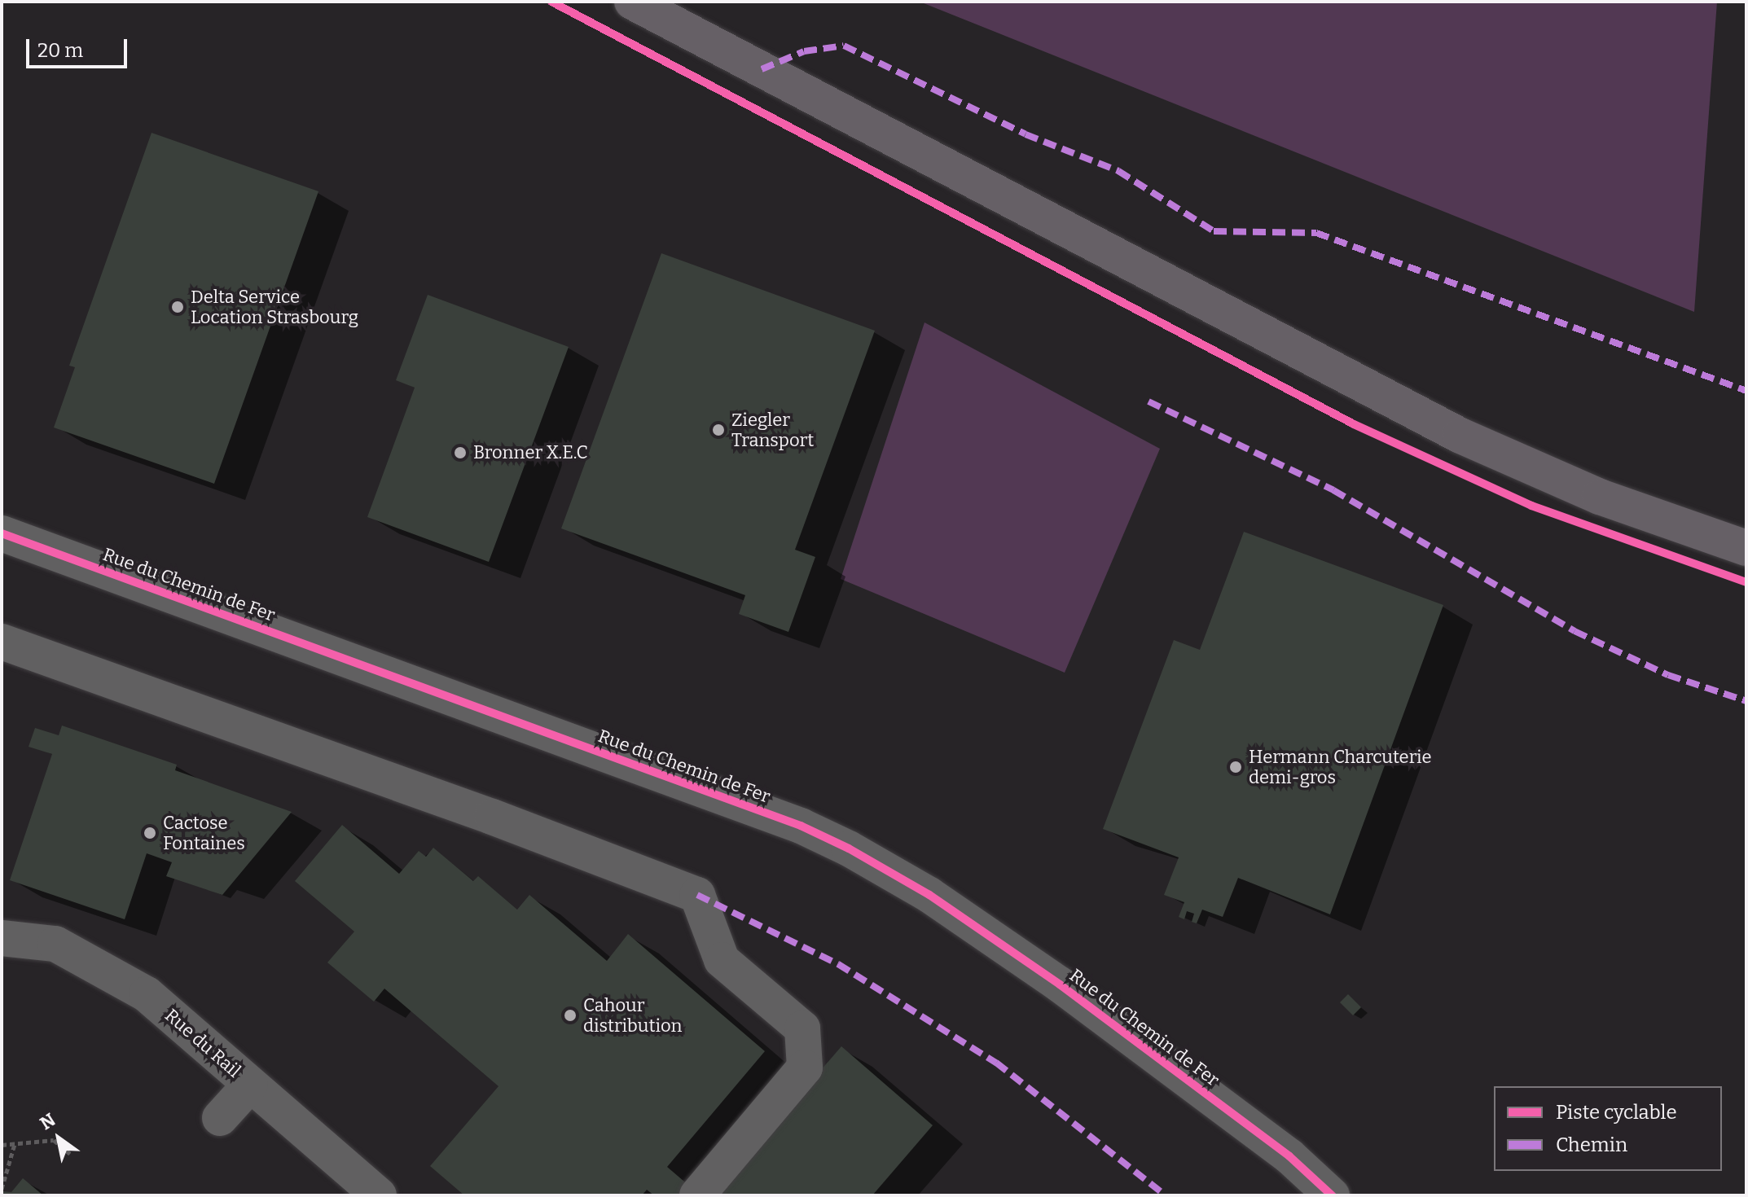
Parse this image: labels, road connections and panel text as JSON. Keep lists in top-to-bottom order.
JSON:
{
  "streets": {
    "street": ["Rue du Chemin de Fer", "Rue du Rail"]
  },
  "places": [
    "Delta Service Location Strasbourg",
    "Ziegler Transport",
    "Bronner X.E.C",
    "Hermann Charcuterie demi-gros",
    "Cactose Fontaines",
    "Cahour distribution"
  ],
  "legend": ["Piste cyclable", "Chemin"],
  "scale_bar": "20 m",
  "north": "top left"
}
